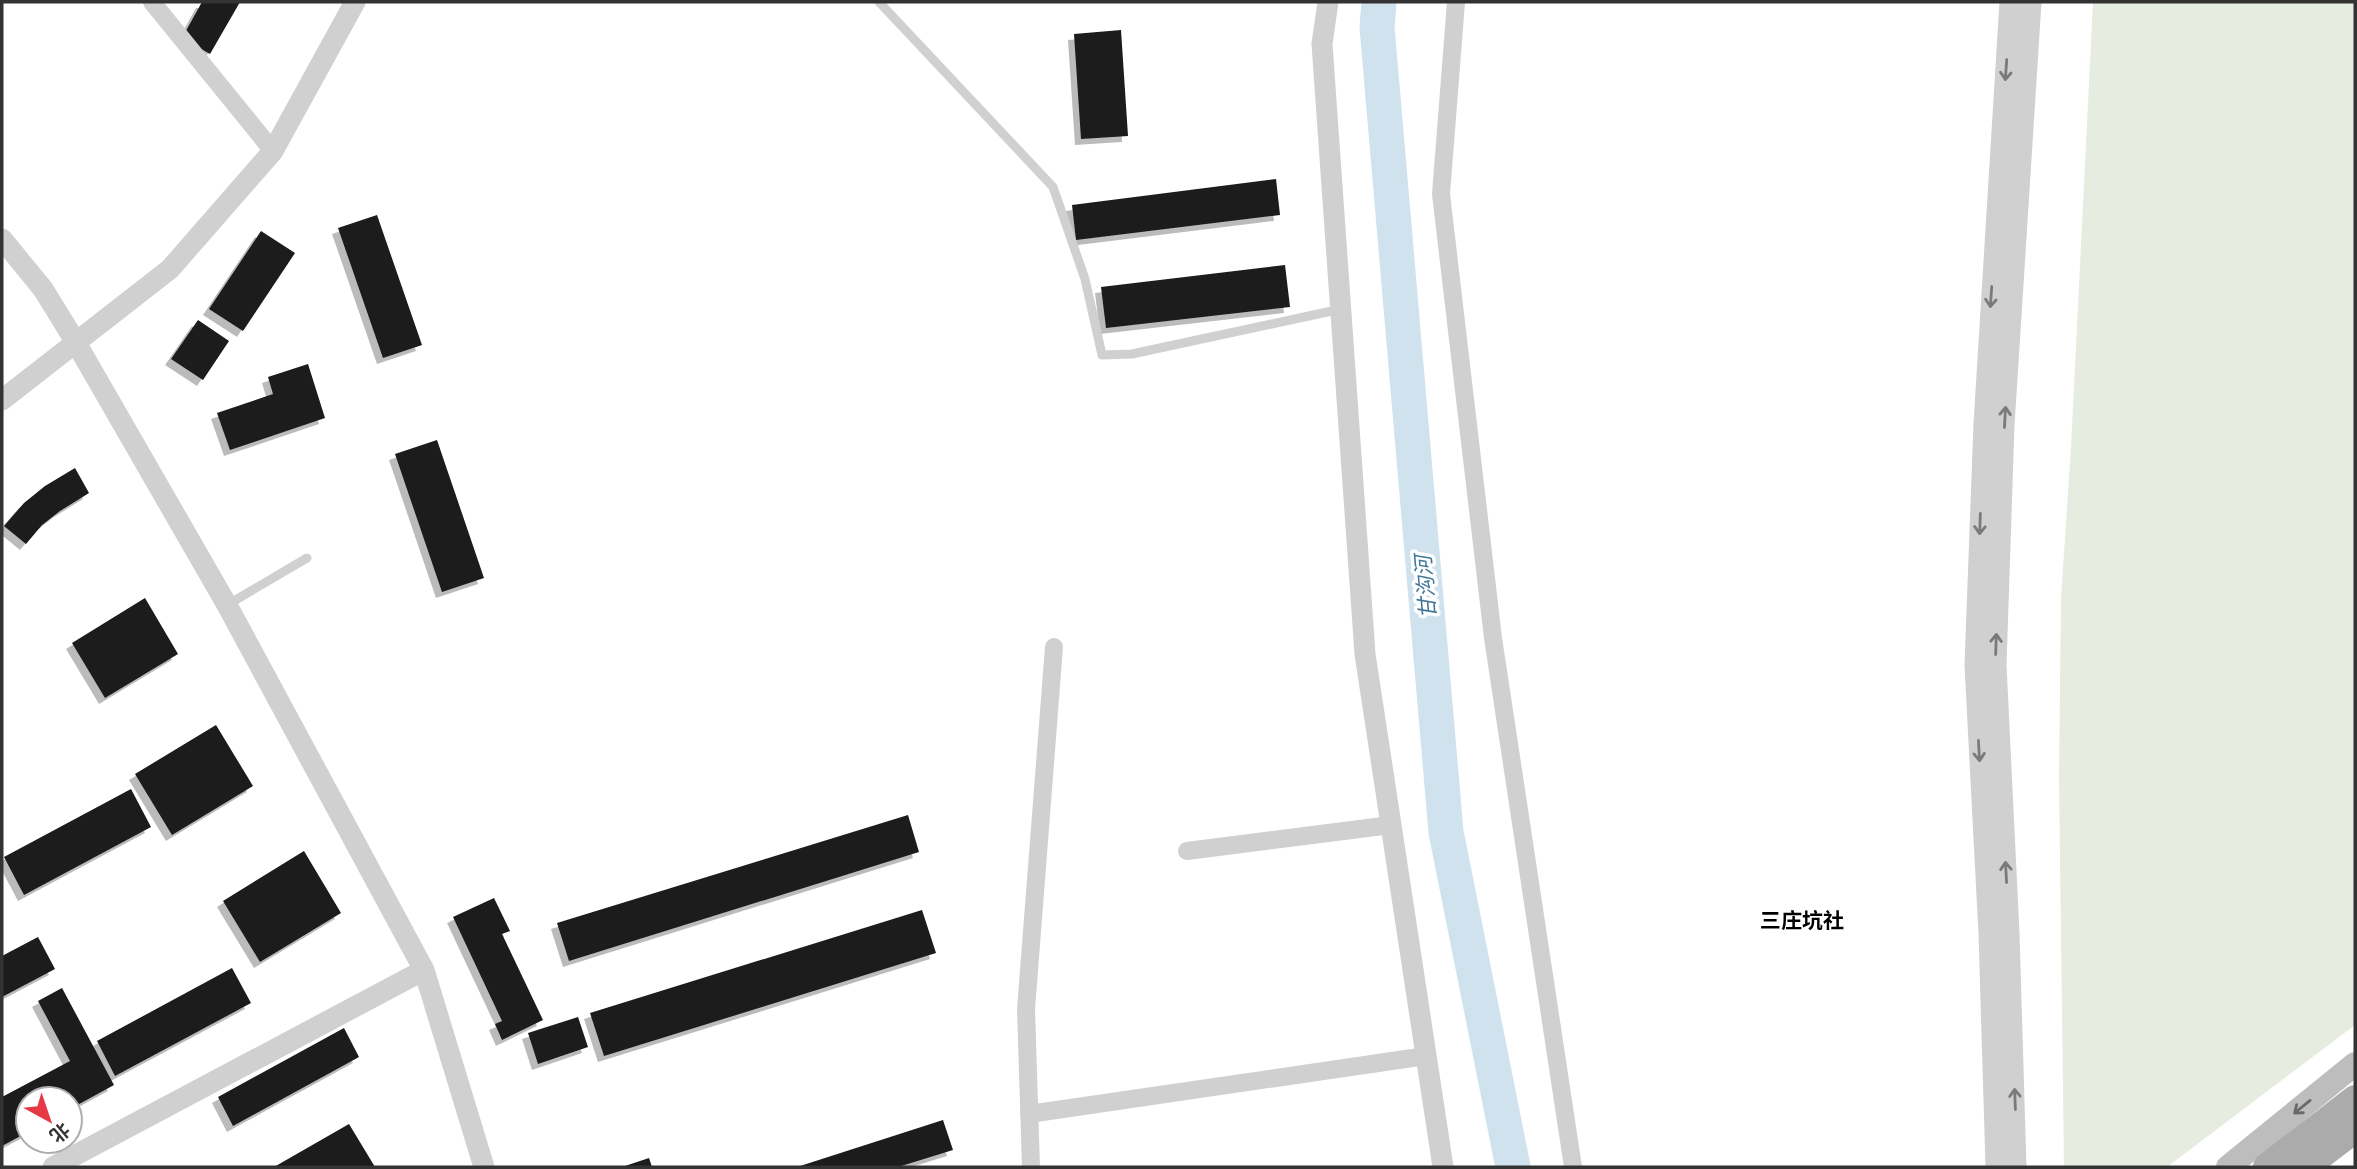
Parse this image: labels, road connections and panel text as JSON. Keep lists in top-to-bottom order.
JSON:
{
  "districts": ["三庄坑社"],
  "water": ["甘沟河"],
  "north": "bottom right"
}
